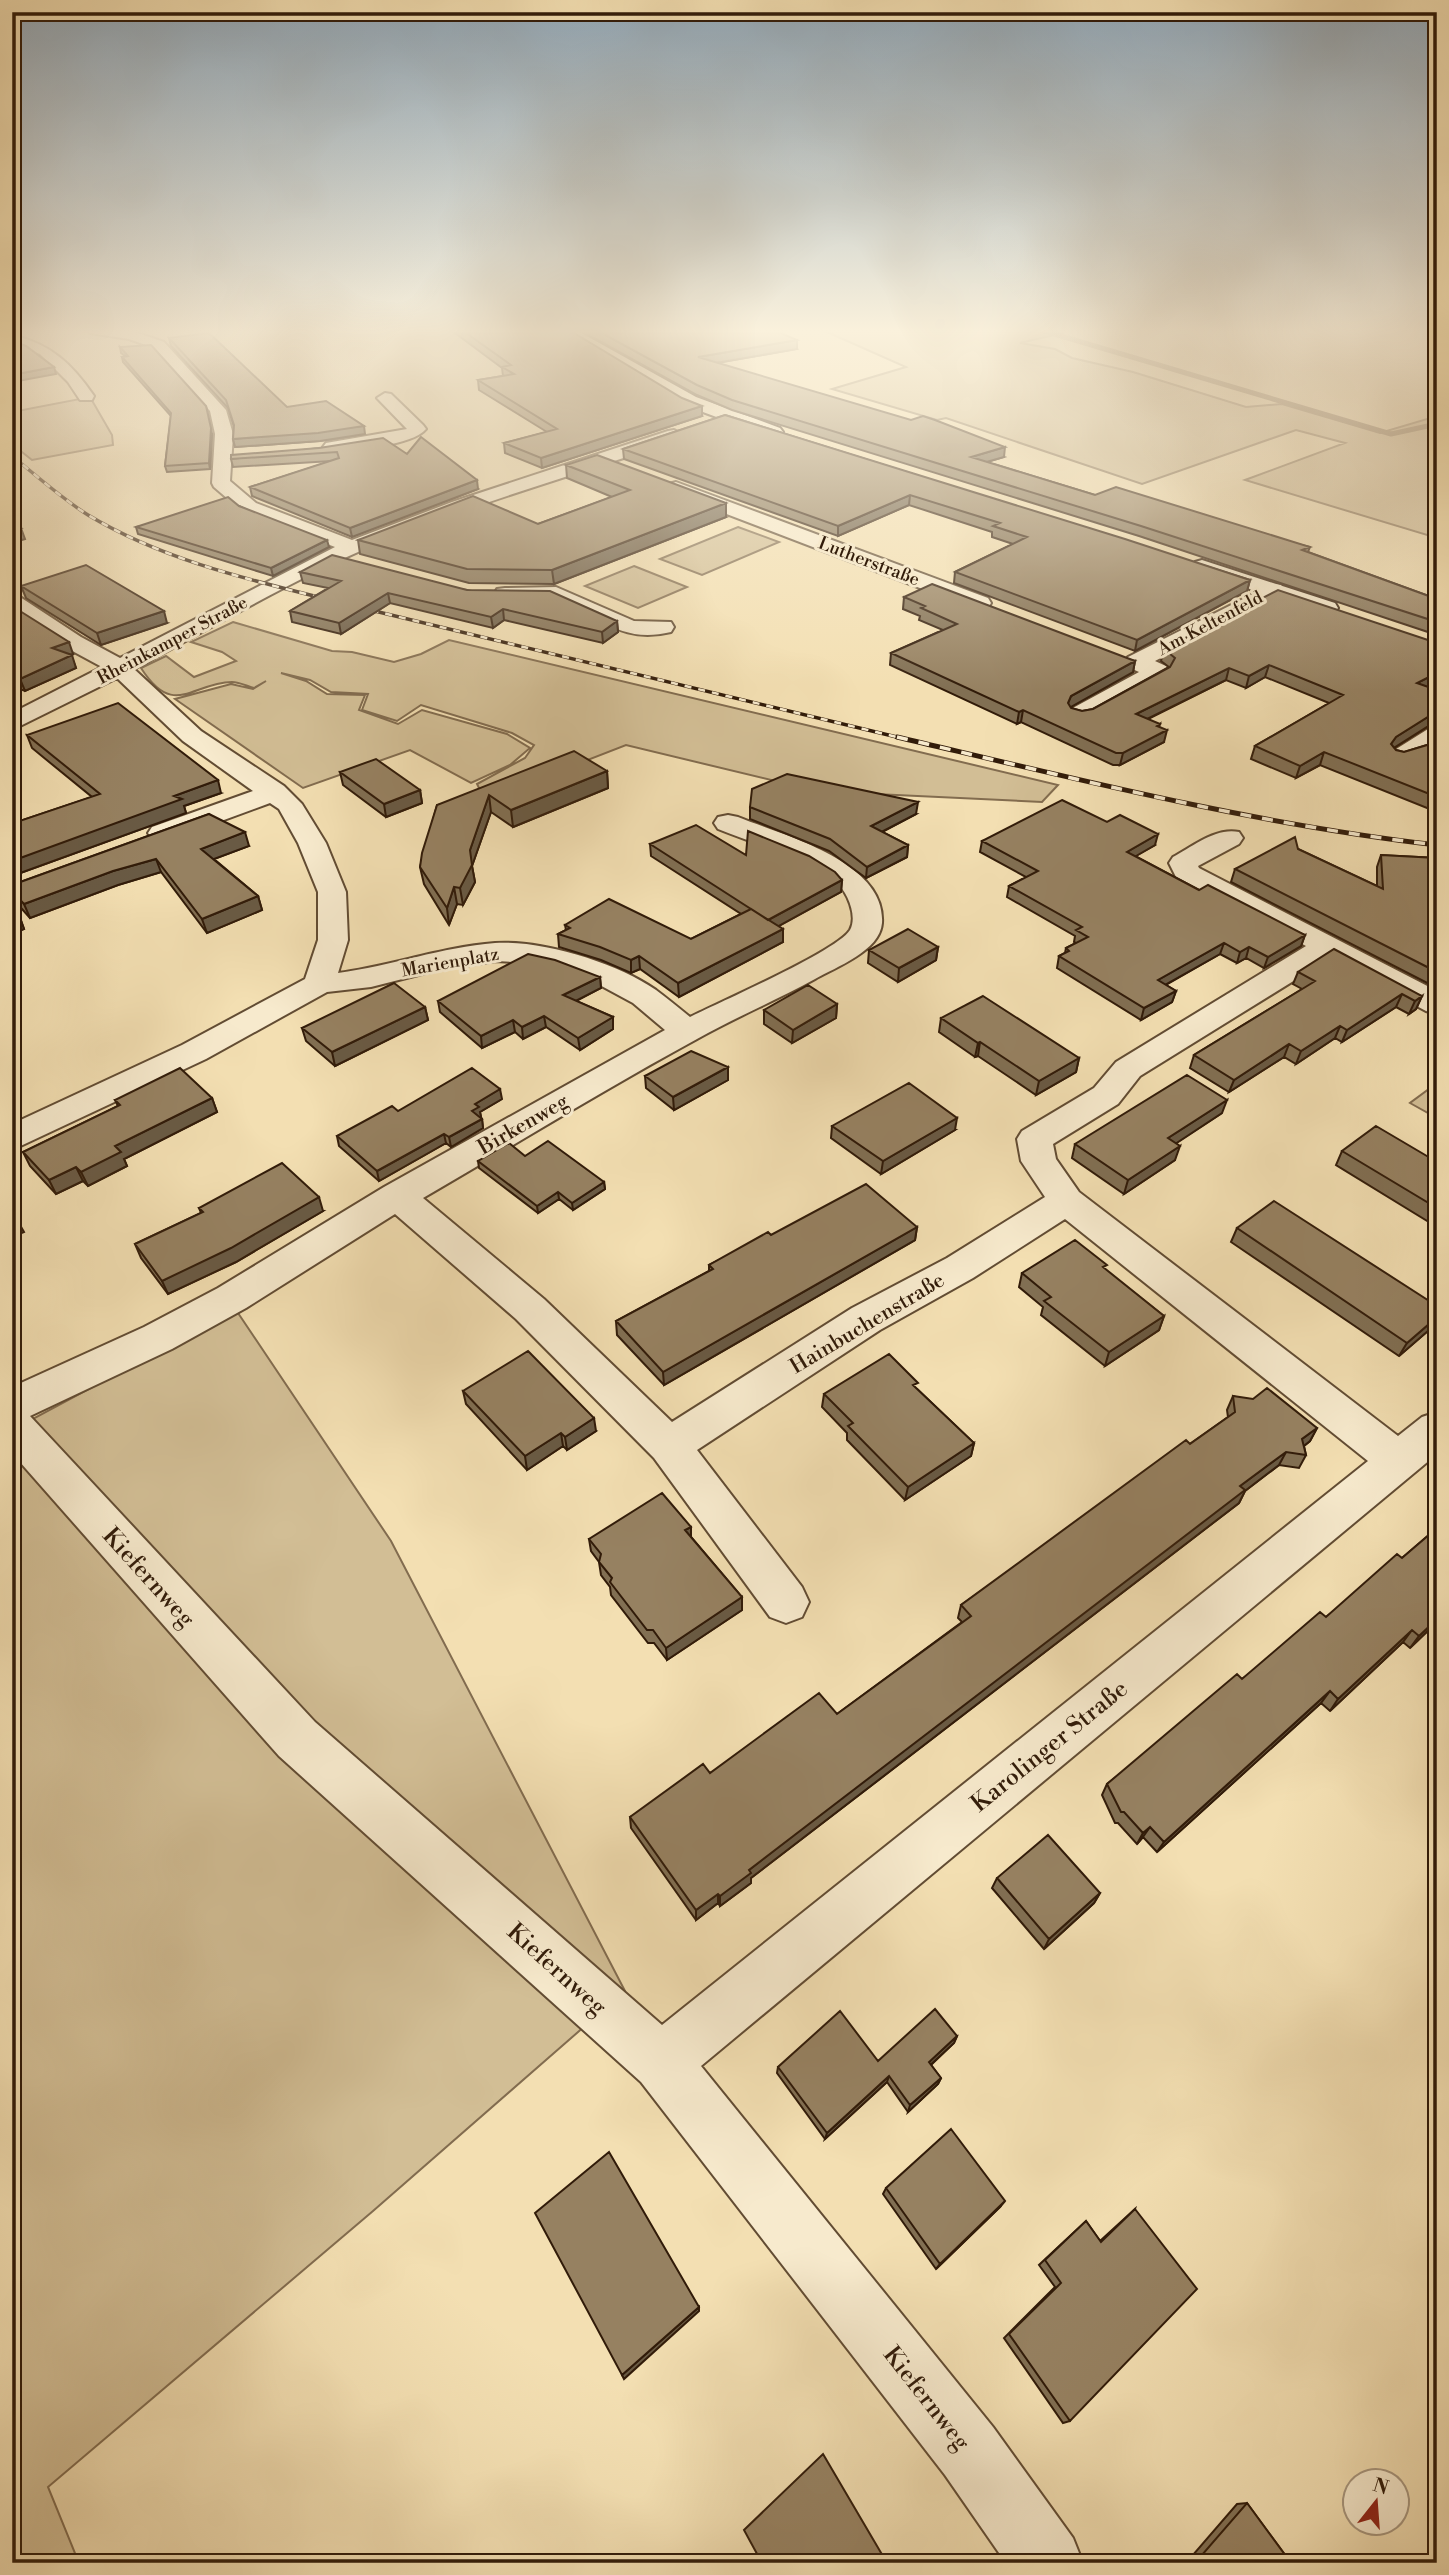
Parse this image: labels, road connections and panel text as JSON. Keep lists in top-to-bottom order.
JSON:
{
  "streets": {
    "street": [
      "Lutherstraße",
      "Am Keltenfeld",
      "Rheinkamper Straße",
      "Marienplatz",
      "Birkenweg",
      "Hainbuchenstraße",
      "Kiefernweg",
      "Karolinger Straße"
    ]
  },
  "crossings": [
    ["Marienplatz", "Birkenweg"],
    ["Kiefernweg", "Karolinger Straße"]
  ],
  "north": "top"
}
